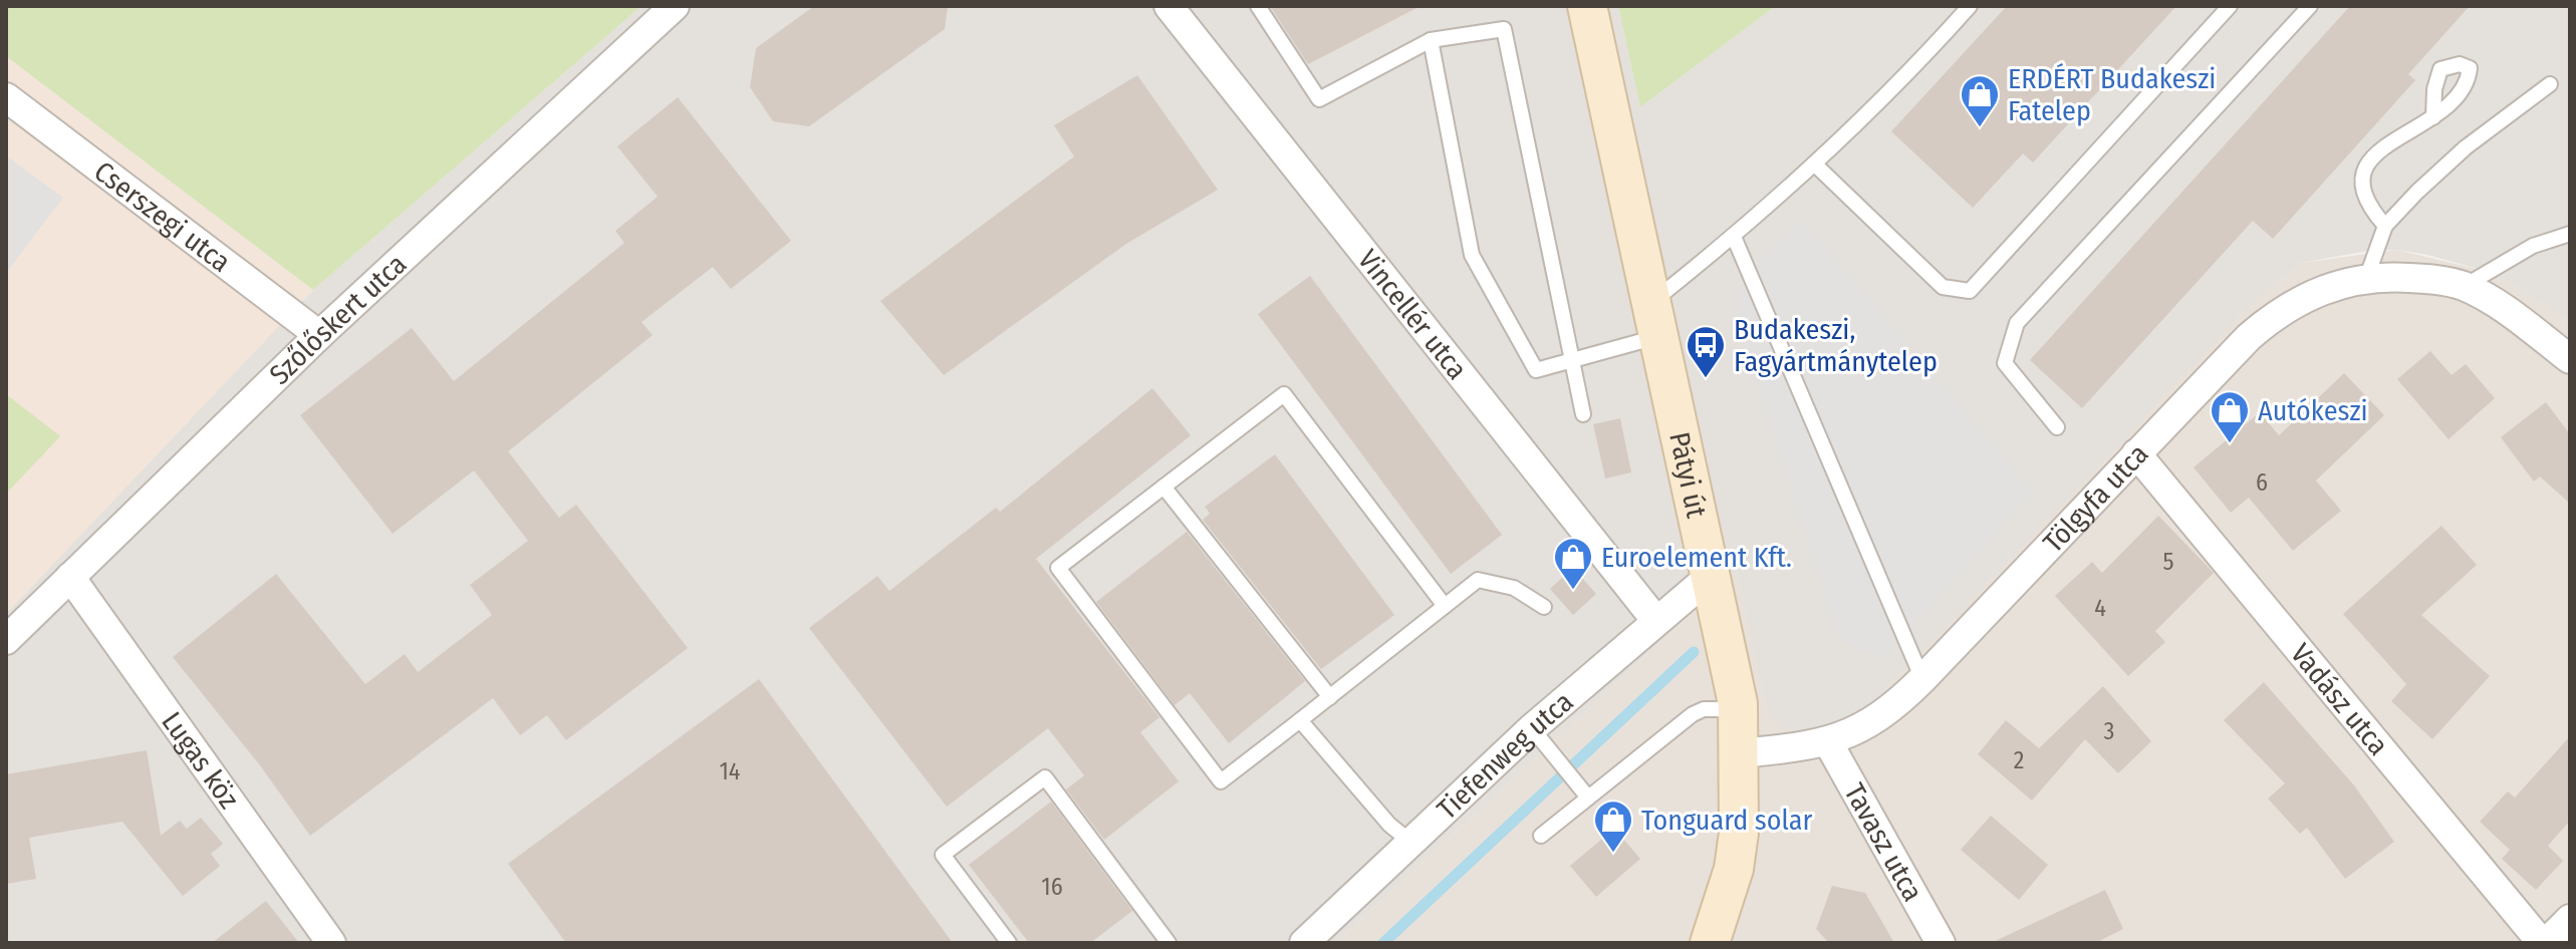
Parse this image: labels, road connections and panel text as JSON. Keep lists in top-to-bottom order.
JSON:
{
  "streets": {
    "main road": ["Pátyi út"],
    "street": [
      "Cserszegi utca",
      "Vincellér utca",
      "Szőlőskert utca",
      "Tölgyfa utca",
      "Vadász utca",
      "Tiefenweg utca",
      "Lugas köz",
      "Tavasz utca"
    ]
  },
  "crossings": [
    ["Cserszegi utca", "Szőlőskert utca"],
    ["Vincellér utca", "Tiefenweg utca"],
    ["Szőlőskert utca", "Lugas köz"],
    ["Pátyi út", "Tölgyfa utca"],
    ["Pátyi út", "Tiefenweg utca"],
    ["Tölgyfa utca", "Vadász utca"],
    ["Tölgyfa utca", "Tavasz utca"]
  ],
  "places": {
    "shop": [
      "ERDÉRT Budakeszi Fatelep",
      "Autókeszi",
      "Euroelement Kft.",
      "Tonguard solar"
    ],
    "bus stop": ["Budakeszi, Fagyártmánytelep"]
  },
  "house_numbers": [
    "6",
    "5",
    "4",
    "3",
    "2",
    "14",
    "16"
  ]
}
